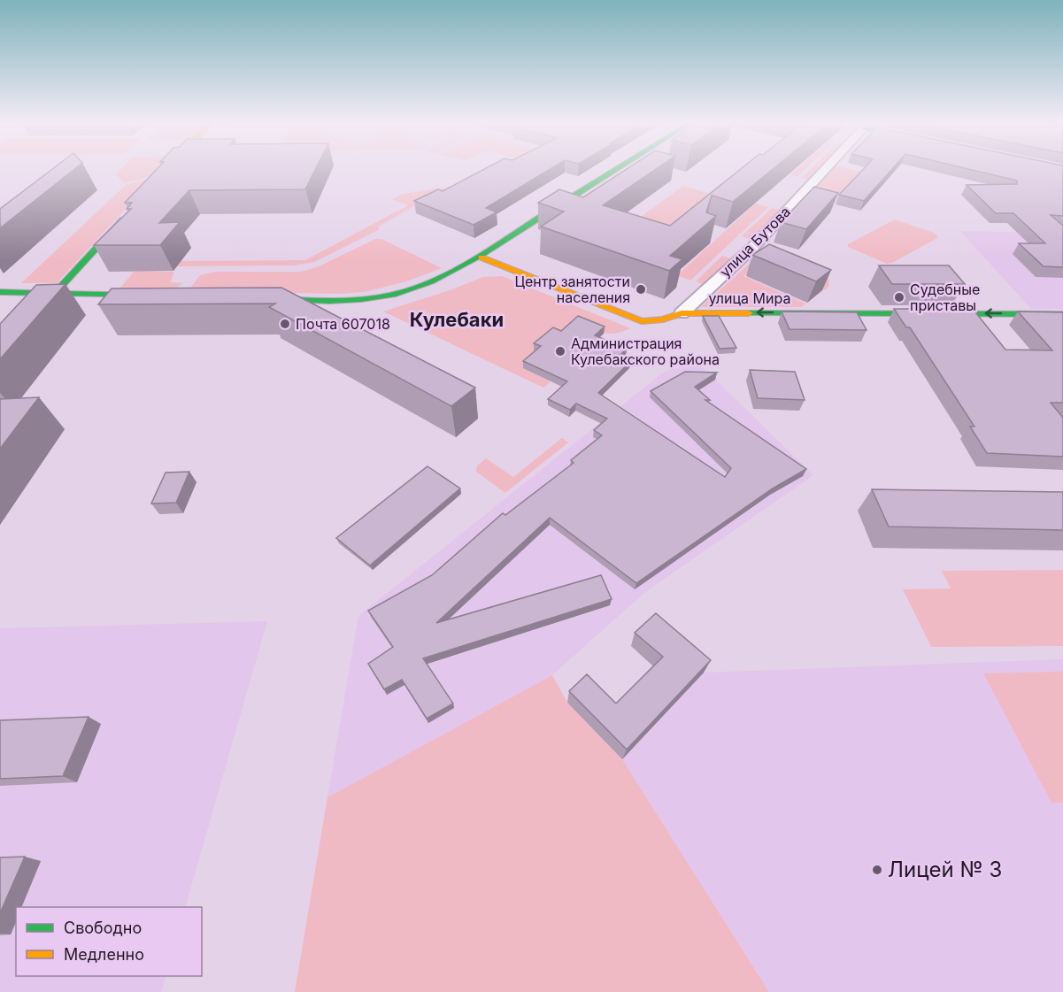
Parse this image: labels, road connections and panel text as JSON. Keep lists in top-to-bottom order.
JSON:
{
  "streets": {
    "street": ["улица Бутова", "улица Мира"]
  },
  "crossings": [
    ["улица Бутова", "улица Мира"]
  ],
  "one_way": ["улица Мира"],
  "districts": ["Кулебаки"],
  "places": [
    "Центр занятости населения",
    "Судебные приставы",
    "Почта 607018",
    "Администрация Кулебакского района",
    "Лицей № 3"
  ],
  "legend": ["Свободно", "Медленно"]
}
